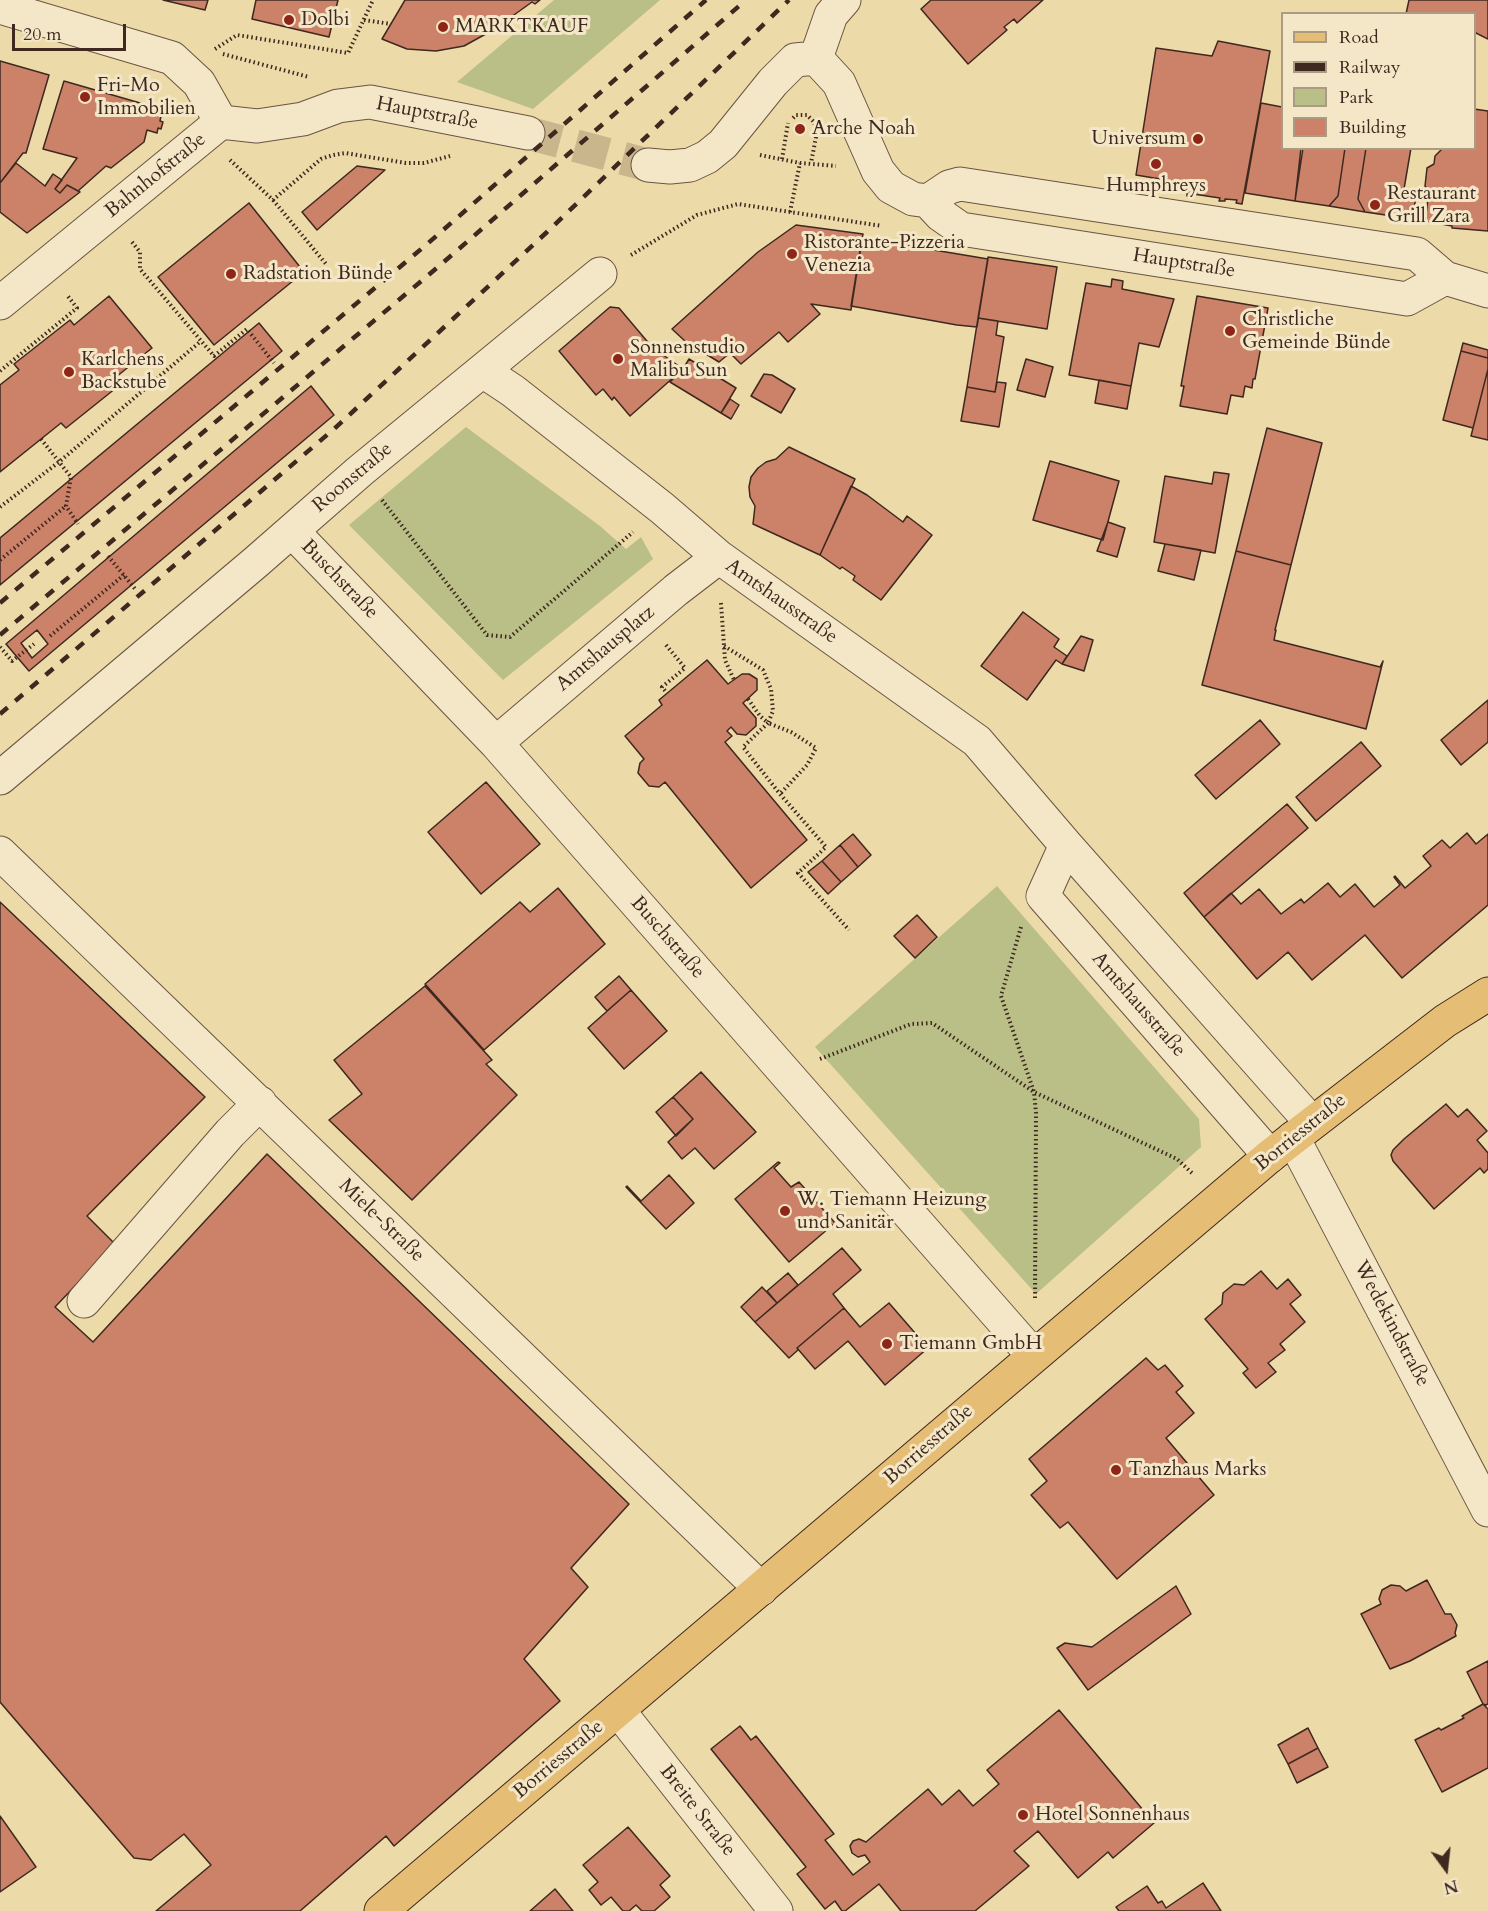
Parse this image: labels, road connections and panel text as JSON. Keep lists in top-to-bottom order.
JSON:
{
  "streets": {
    "main road": ["Borriesstraße"],
    "street": [
      "Hauptstraße",
      "Bahnhofstraße",
      "Roonstraße",
      "Buschstraße",
      "Amtshausstraße",
      "Amtshausplatz",
      "Miele-Straße",
      "Wedekindstraße",
      "Breite Straße"
    ]
  },
  "crossings": [
    ["Hauptstraße", "Bahnhofstraße"],
    ["Roonstraße", "Buschstraße"],
    ["Roonstraße", "Amtshausstraße"],
    ["Buschstraße", "Amtshausplatz"],
    ["Buschstraße", "Borriesstraße"],
    ["Amtshausstraße", "Amtshausplatz"],
    ["Amtshausstraße", "Borriesstraße"],
    ["Amtshausstraße", "Wedekindstraße"],
    ["Borriesstraße", "Miele-Straße"],
    ["Borriesstraße", "Wedekindstraße"],
    ["Borriesstraße", "Breite Straße"]
  ],
  "places": [
    "Dolbi",
    "MARKTKAUF",
    "Fri-Mo Immobilien",
    "Arche Noah",
    "Universum",
    "Humphreys",
    "Restaurant Grill Zara",
    "Ristorante-Pizzeria Venezia",
    "Radstation Bünde",
    "Christliche Gemeinde Bünde",
    "Sonnenstudio Malibu Sun",
    "Karlchens Backstube",
    "W. Tiemann Heizung und Sanitär",
    "Tiemann GmbH",
    "Tanzhaus Marks",
    "Hotel Sonnenhaus"
  ],
  "legend": [
    "Road",
    "Railway",
    "Park",
    "Building"
  ],
  "scale_bar": "20 m",
  "north": "bottom"
}
